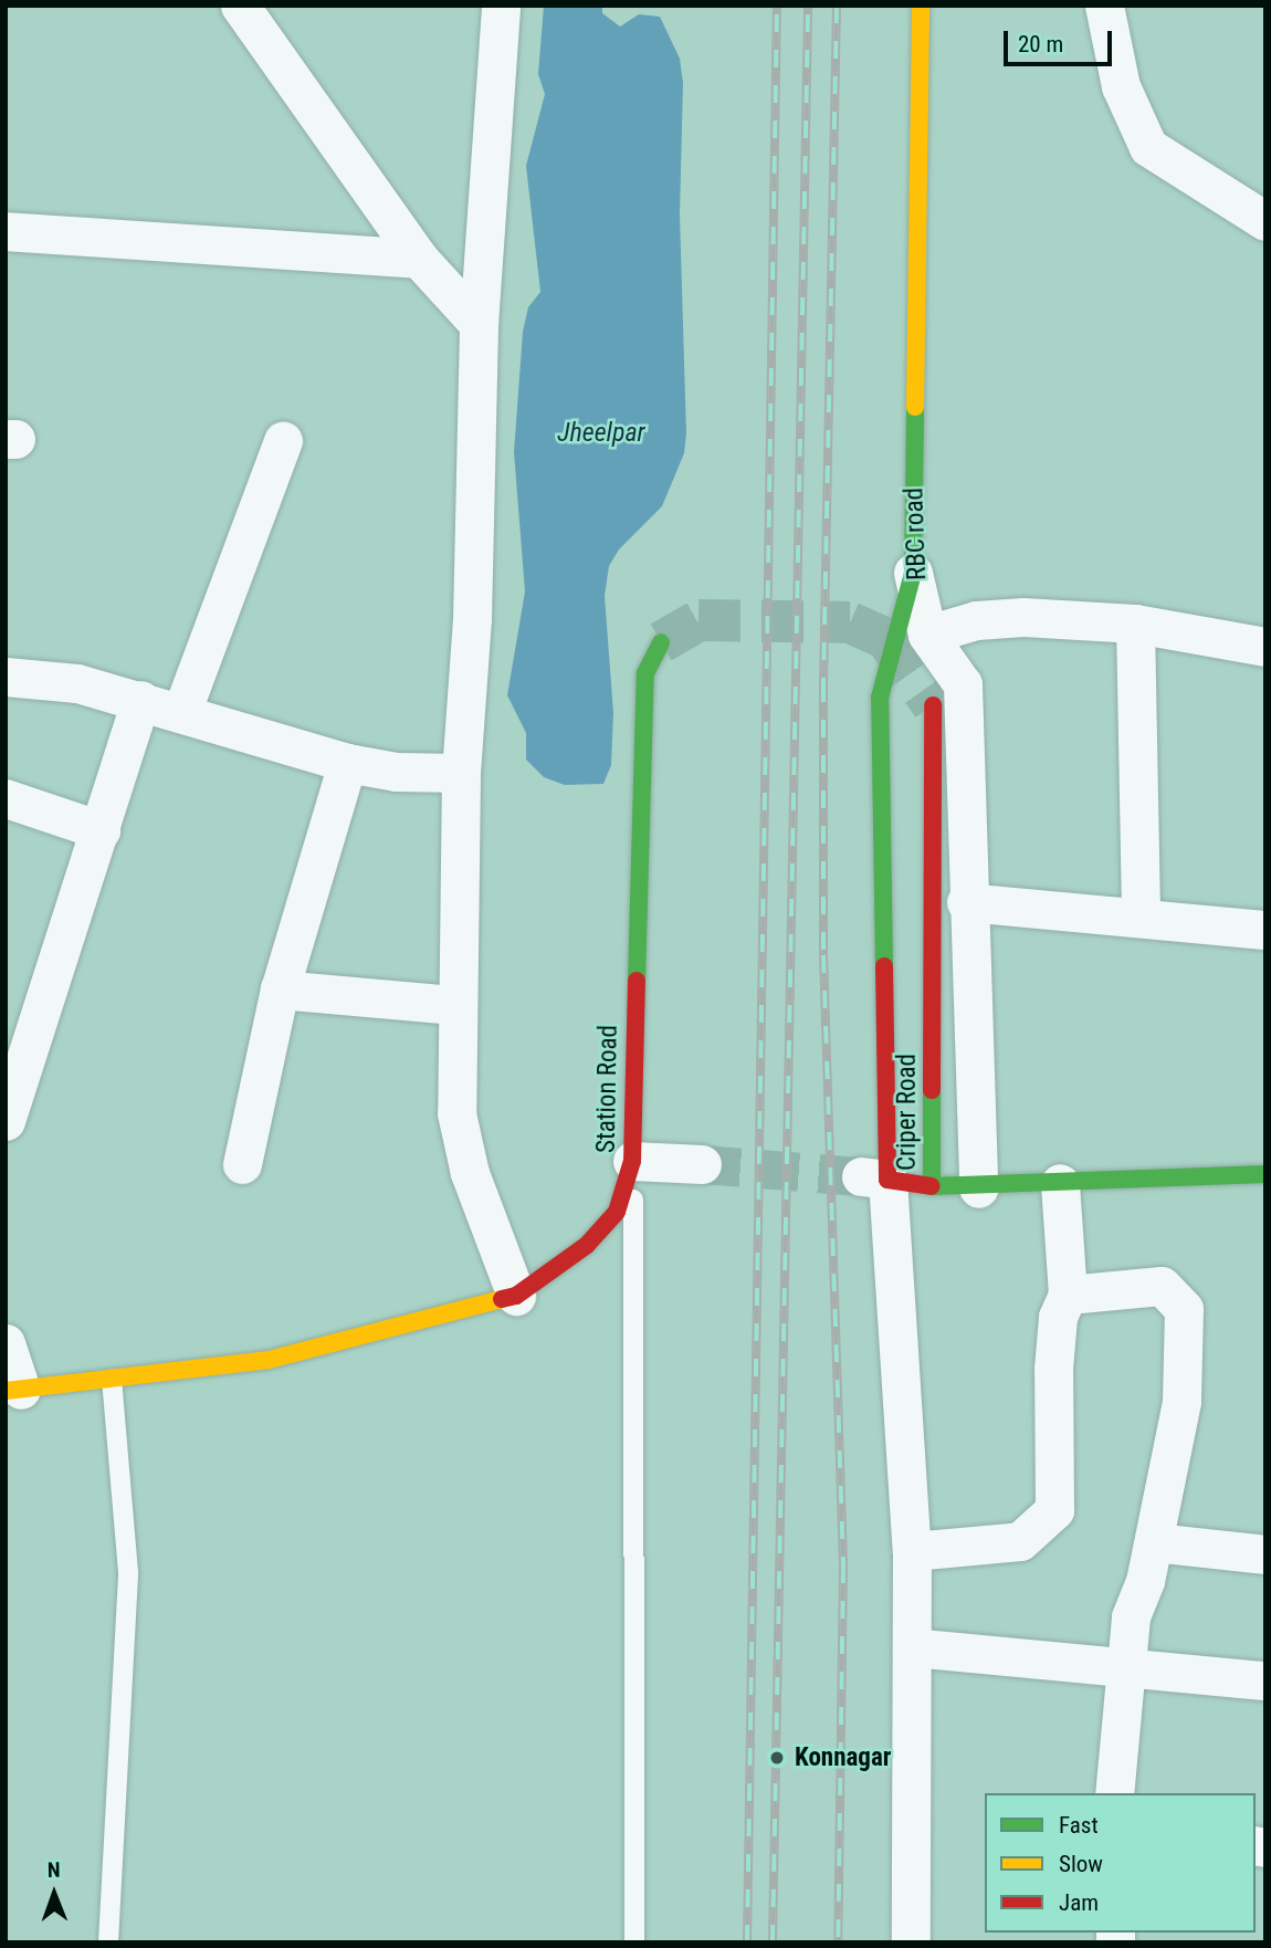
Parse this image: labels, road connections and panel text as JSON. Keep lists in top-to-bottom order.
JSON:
{
  "streets": {
    "main road": ["RBC road", "Station Road", "Criper Road"]
  },
  "crossings": [
    ["RBC road", "Criper Road"]
  ],
  "water": ["Jheelpar"],
  "places": ["Konnagar"],
  "legend": ["Fast", "Slow", "Jam"],
  "scale_bar": "20 m",
  "north": "top"
}
